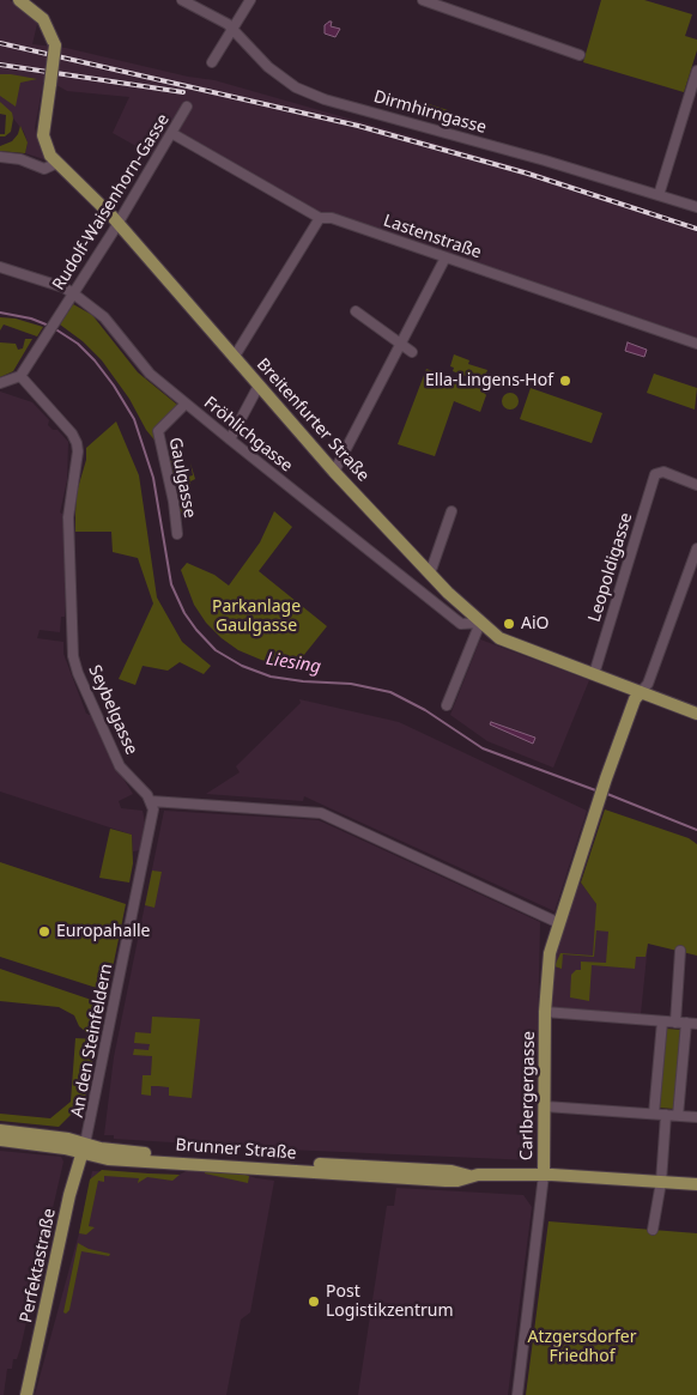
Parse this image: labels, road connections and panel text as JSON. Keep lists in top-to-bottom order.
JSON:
{
  "streets": {
    "main road": [
      "Breitenfurter Straße",
      "Carlbergergasse",
      "Brunner Straße",
      "Perfektastraße"
    ],
    "street": [
      "Dirmhirngasse",
      "Rudolf-Waisenhorn-Gasse",
      "Lastenstraße",
      "Fröhlichgasse",
      "Gaulgasse",
      "Leopoldigasse",
      "Seybelgasse",
      "An den Steinfeldern"
    ]
  },
  "crossings": [
    ["Rudolf-Waisenhorn-Gasse", "Lastenstraße"],
    ["Rudolf-Waisenhorn-Gasse", "Breitenfurter Straße"],
    ["Rudolf-Waisenhorn-Gasse", "Fröhlichgasse"],
    ["Rudolf-Waisenhorn-Gasse", "Seybelgasse"],
    ["Breitenfurter Straße", "Fröhlichgasse"],
    ["Breitenfurter Straße", "Leopoldigasse"],
    ["Breitenfurter Straße", "Carlbergergasse"],
    ["Fröhlichgasse", "Gaulgasse"],
    ["Seybelgasse", "An den Steinfeldern"],
    ["An den Steinfeldern", "Brunner Straße"],
    ["An den Steinfeldern", "Perfektastraße"],
    ["Carlbergergasse", "Brunner Straße"],
    ["Brunner Straße", "Perfektastraße"]
  ],
  "water": ["Liesing"],
  "parks": ["Parkanlage Gaulgasse", "Atzgersdorfer Friedhof"],
  "places": [
    "Ella-Lingens-Hof",
    "AiO",
    "Europahalle",
    "Post Logistikzentrum"
  ]
}
